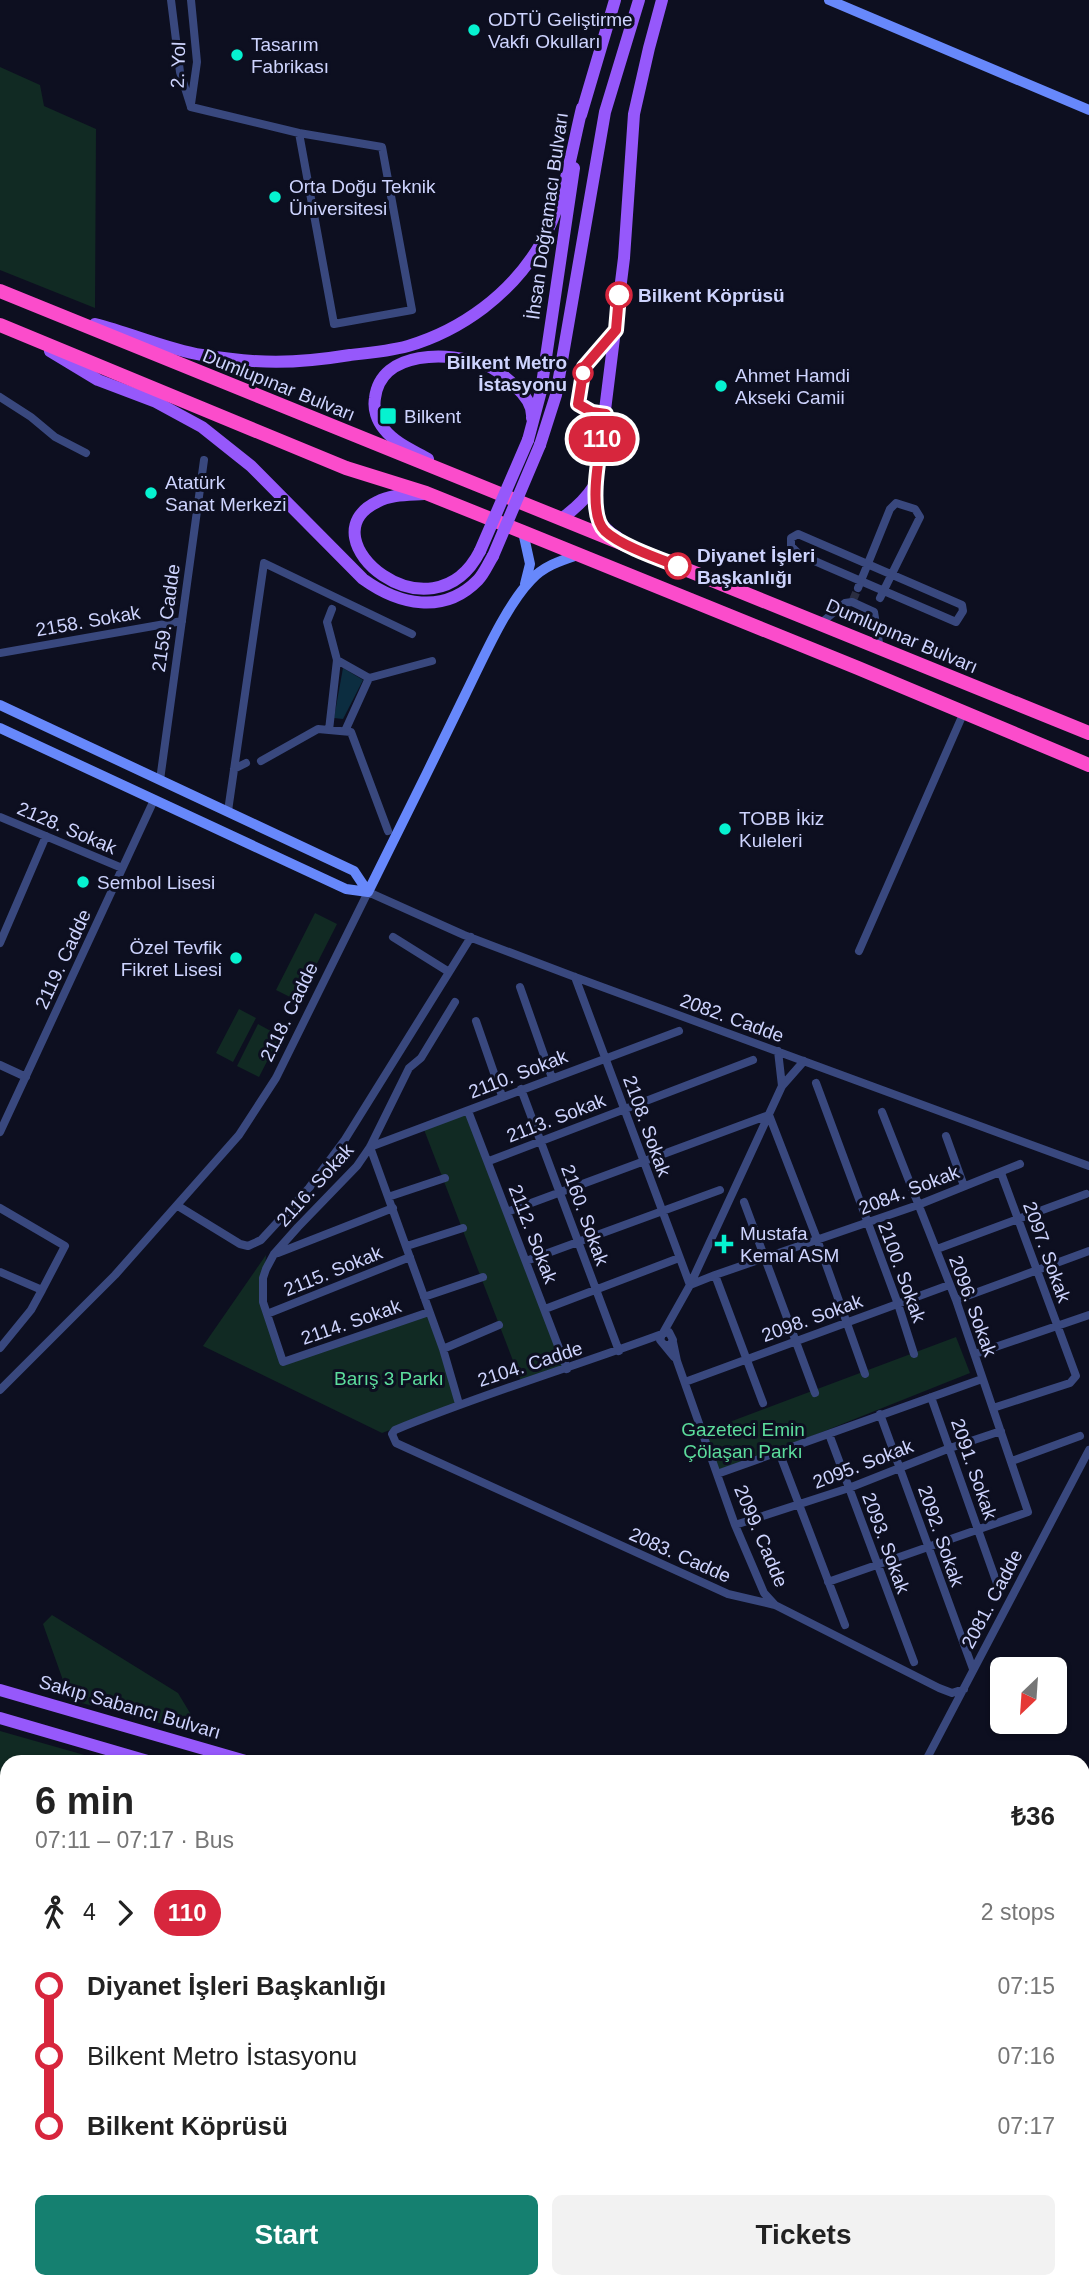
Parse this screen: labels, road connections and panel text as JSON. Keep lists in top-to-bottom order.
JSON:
{
  "streets": {
    "highway": ["Dumlupınar Bulvarı"],
    "main road": ["İhsan Doğramacı Bulvarı", "Sakıp Sabancı Bulvarı"],
    "street": [
      "2. Yol",
      "2159. Cadde",
      "2158. Sokak",
      "2128. Sokak",
      "2119. Cadde",
      "2118. Cadde",
      "2082. Cadde",
      "2110. Sokak",
      "2113. Sokak",
      "2108. Sokak",
      "2116. Sokak",
      "2084. Sokak",
      "2160. Sokak",
      "2112. Sokak",
      "2097. Sokak",
      "2115. Sokak",
      "2100. Sokak",
      "2096. Sokak",
      "2098. Sokak",
      "2114. Sokak",
      "2104. Cadde",
      "2095. Sokak",
      "2091. Sokak",
      "2099. Cadde",
      "2092. Sokak",
      "2093. Sokak",
      "2083. Cadde",
      "2081. Cadde"
    ]
  },
  "crossings": [
    ["2159. Cadde", "2158. Sokak"],
    ["2128. Sokak", "2119. Cadde"],
    ["2118. Cadde", "2082. Cadde"],
    ["2082. Cadde", "2108. Sokak"],
    ["2110. Sokak", "2108. Sokak"],
    ["2110. Sokak", "2116. Sokak"],
    ["2110. Sokak", "2160. Sokak"],
    ["2110. Sokak", "2112. Sokak"],
    ["2113. Sokak", "2108. Sokak"],
    ["2113. Sokak", "2160. Sokak"],
    ["2113. Sokak", "2112. Sokak"],
    ["2108. Sokak", "2084. Sokak"],
    ["2116. Sokak", "2115. Sokak"],
    ["2116. Sokak", "2114. Sokak"],
    ["2084. Sokak", "2097. Sokak"],
    ["2084. Sokak", "2100. Sokak"],
    ["2084. Sokak", "2096. Sokak"],
    ["2160. Sokak", "2104. Cadde"],
    ["2112. Sokak", "2104. Cadde"],
    ["2097. Sokak", "2096. Sokak"],
    ["2100. Sokak", "2098. Sokak"],
    ["2096. Sokak", "2098. Sokak"],
    ["2096. Sokak", "2095. Sokak"],
    ["2096. Sokak", "2091. Sokak"],
    ["2098. Sokak", "2099. Cadde"],
    ["2104. Cadde", "2099. Cadde"],
    ["2104. Cadde", "2083. Cadde"],
    ["2095. Sokak", "2091. Sokak"],
    ["2095. Sokak", "2099. Cadde"],
    ["2095. Sokak", "2092. Sokak"],
    ["2095. Sokak", "2093. Sokak"],
    ["2099. Cadde", "2083. Cadde"],
    ["2092. Sokak", "2081. Cadde"],
    ["2083. Cadde", "2081. Cadde"]
  ],
  "parks": ["Barış 3 Parkı", "Gazeteci Emin Çölaşan Parkı"],
  "places": {
    "other": [
      "ODTÜ Geliştirme Vakfı Okulları",
      "Tasarım Fabrikası",
      "Orta Doğu Teknik Üniversitesi",
      "Bilkent Köprüsü",
      "Bilkent Metro İstasyonu",
      "Ahmet Hamdi Akseki Camii",
      "Atatürk Sanat Merkezi",
      "Diyanet İşleri Başkanlığı",
      "TOBB İkiz Kuleleri",
      "Sembol Lisesi",
      "Özel Tevfik Fikret Lisesi"
    ],
    "transit": ["Bilkent"],
    "health": ["Mustafa Kemal ASM"]
  },
  "lines": ["bus line 110"],
  "north": "bottom left",
  "page": {
    "on_map": "110",
    "heading": ["6 min", "07:11 – 07:17 · Bus", "₺36"],
    "legs": ["4", "110", "2 stops"],
    "list": [
      {
        "name": "Diyanet İşleri Başkanlığı",
        "value": "07:15"
      },
      {
        "name": "Bilkent Metro İstasyonu",
        "value": "07:16"
      },
      {
        "name": "Bilkent Köprüsü",
        "value": "07:17"
      }
    ],
    "buttons": ["Start", "Tickets"]
  }
}
